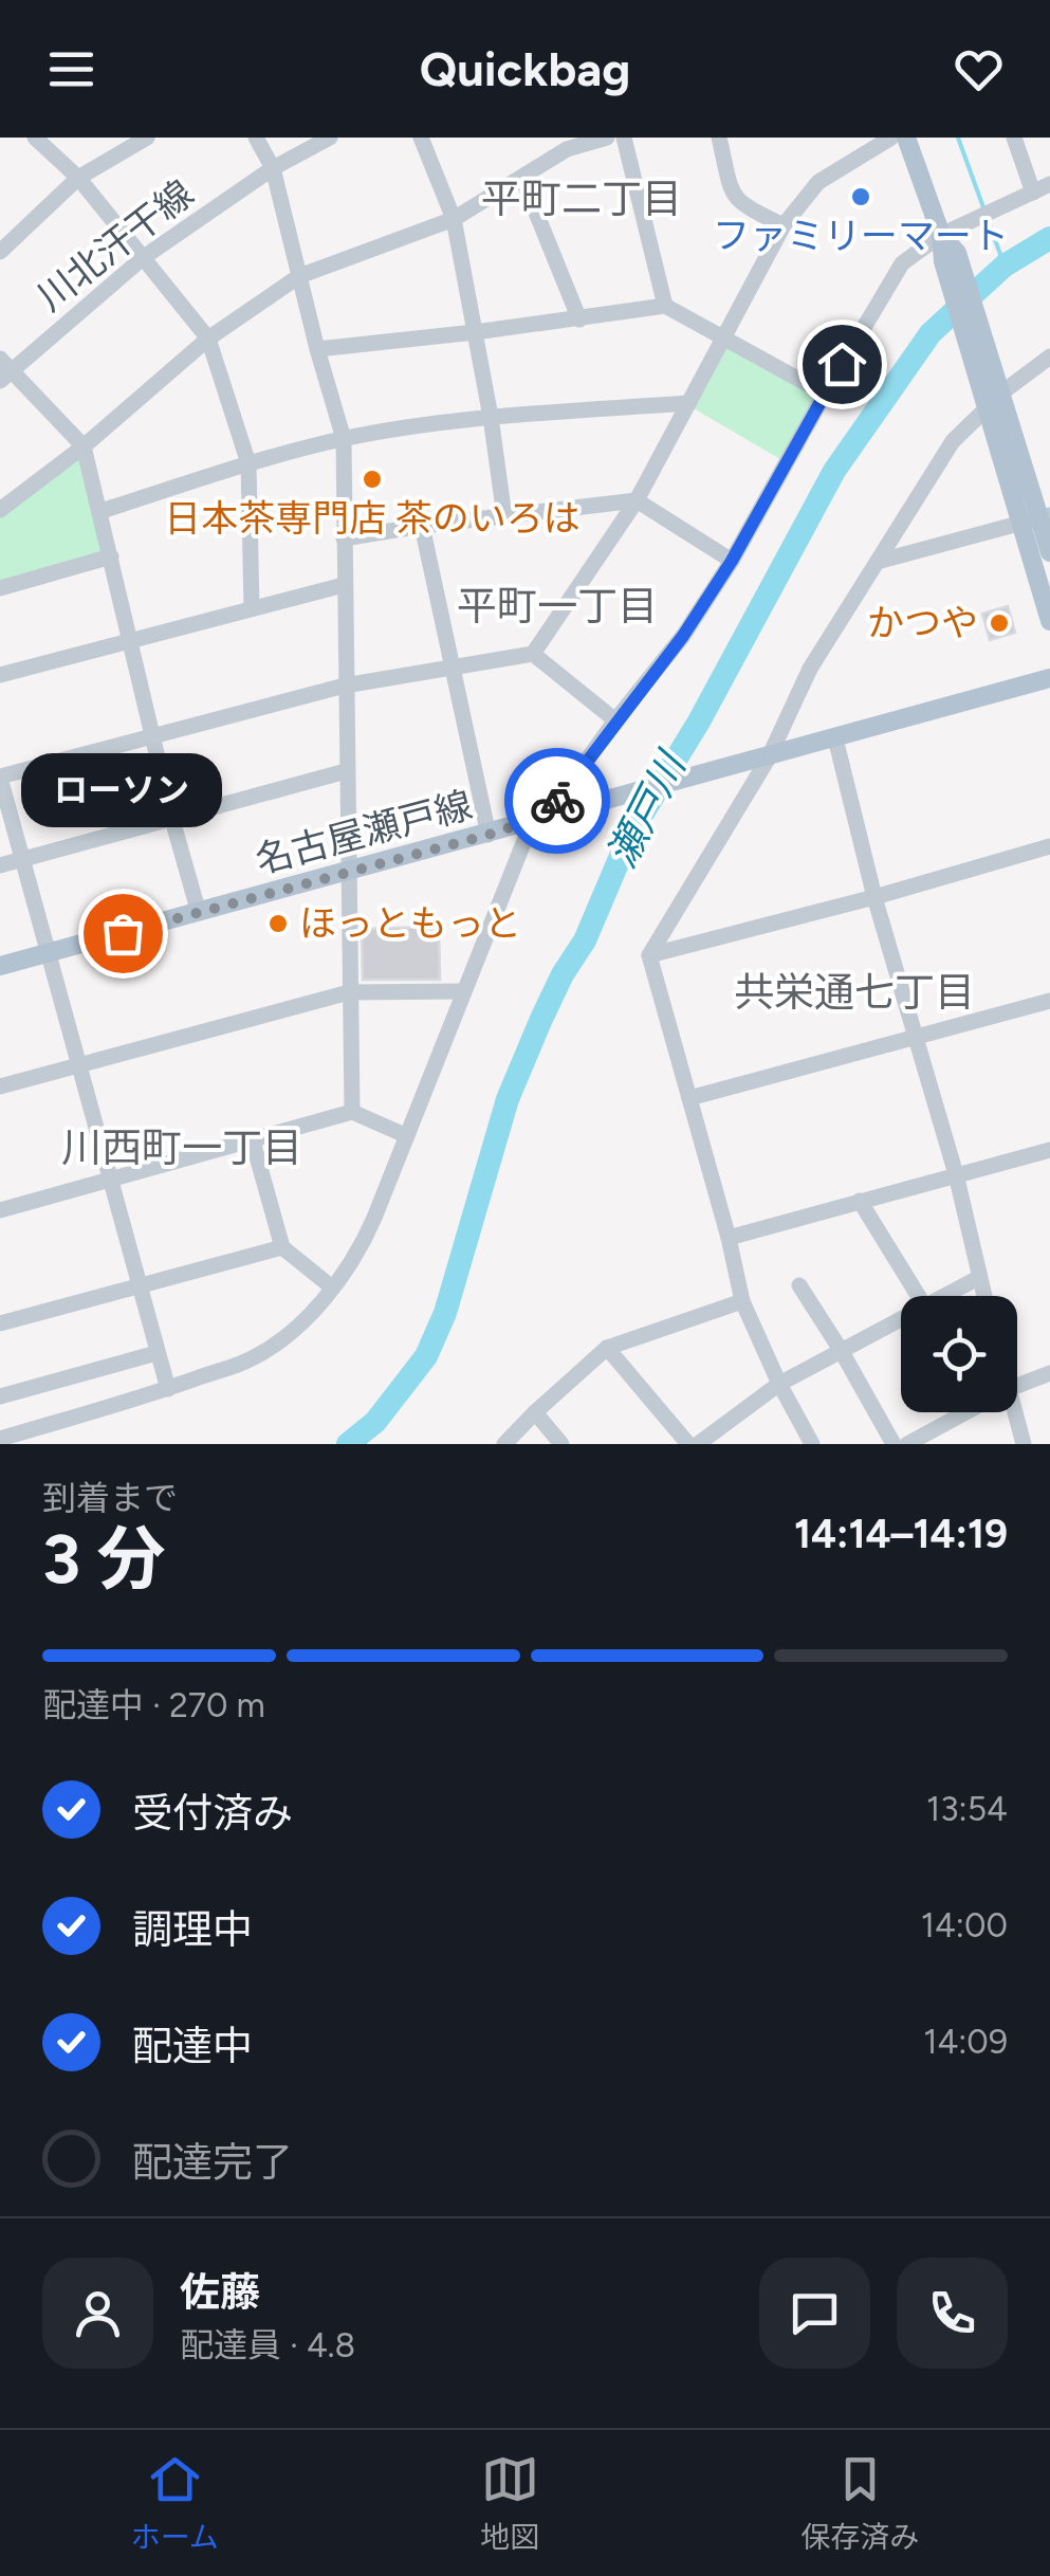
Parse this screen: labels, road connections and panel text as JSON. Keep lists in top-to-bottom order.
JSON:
{
  "streets": {
    "main road": ["名古屋瀬戸線"],
    "street": ["川北汗干線"]
  },
  "districts": [
    "平町二丁目",
    "平町一丁目",
    "共栄通七丁目",
    "川西町一丁目"
  ],
  "water": ["瀬戸川"],
  "places": [
    "ファミリーマート",
    "日本茶専門店 茶のいろは",
    "かつや",
    "ほっともっと",
    "ローソン"
  ],
  "page": {
    "header": "Quickbag",
    "bubble": "ローソン",
    "heading": ["3 分", "到着まで", "14:14–14:19"],
    "panel": ["佐藤", "配達員 · 4.8"],
    "bar": "配達中 · 270 m",
    "list": [
      ["受付済み", "13:54"],
      ["調理中", "14:00"],
      ["配達中", "14:09"],
      "配達完了"
    ],
    "tabs": ["ホーム", "地図", "保存済み"]
  }
}
